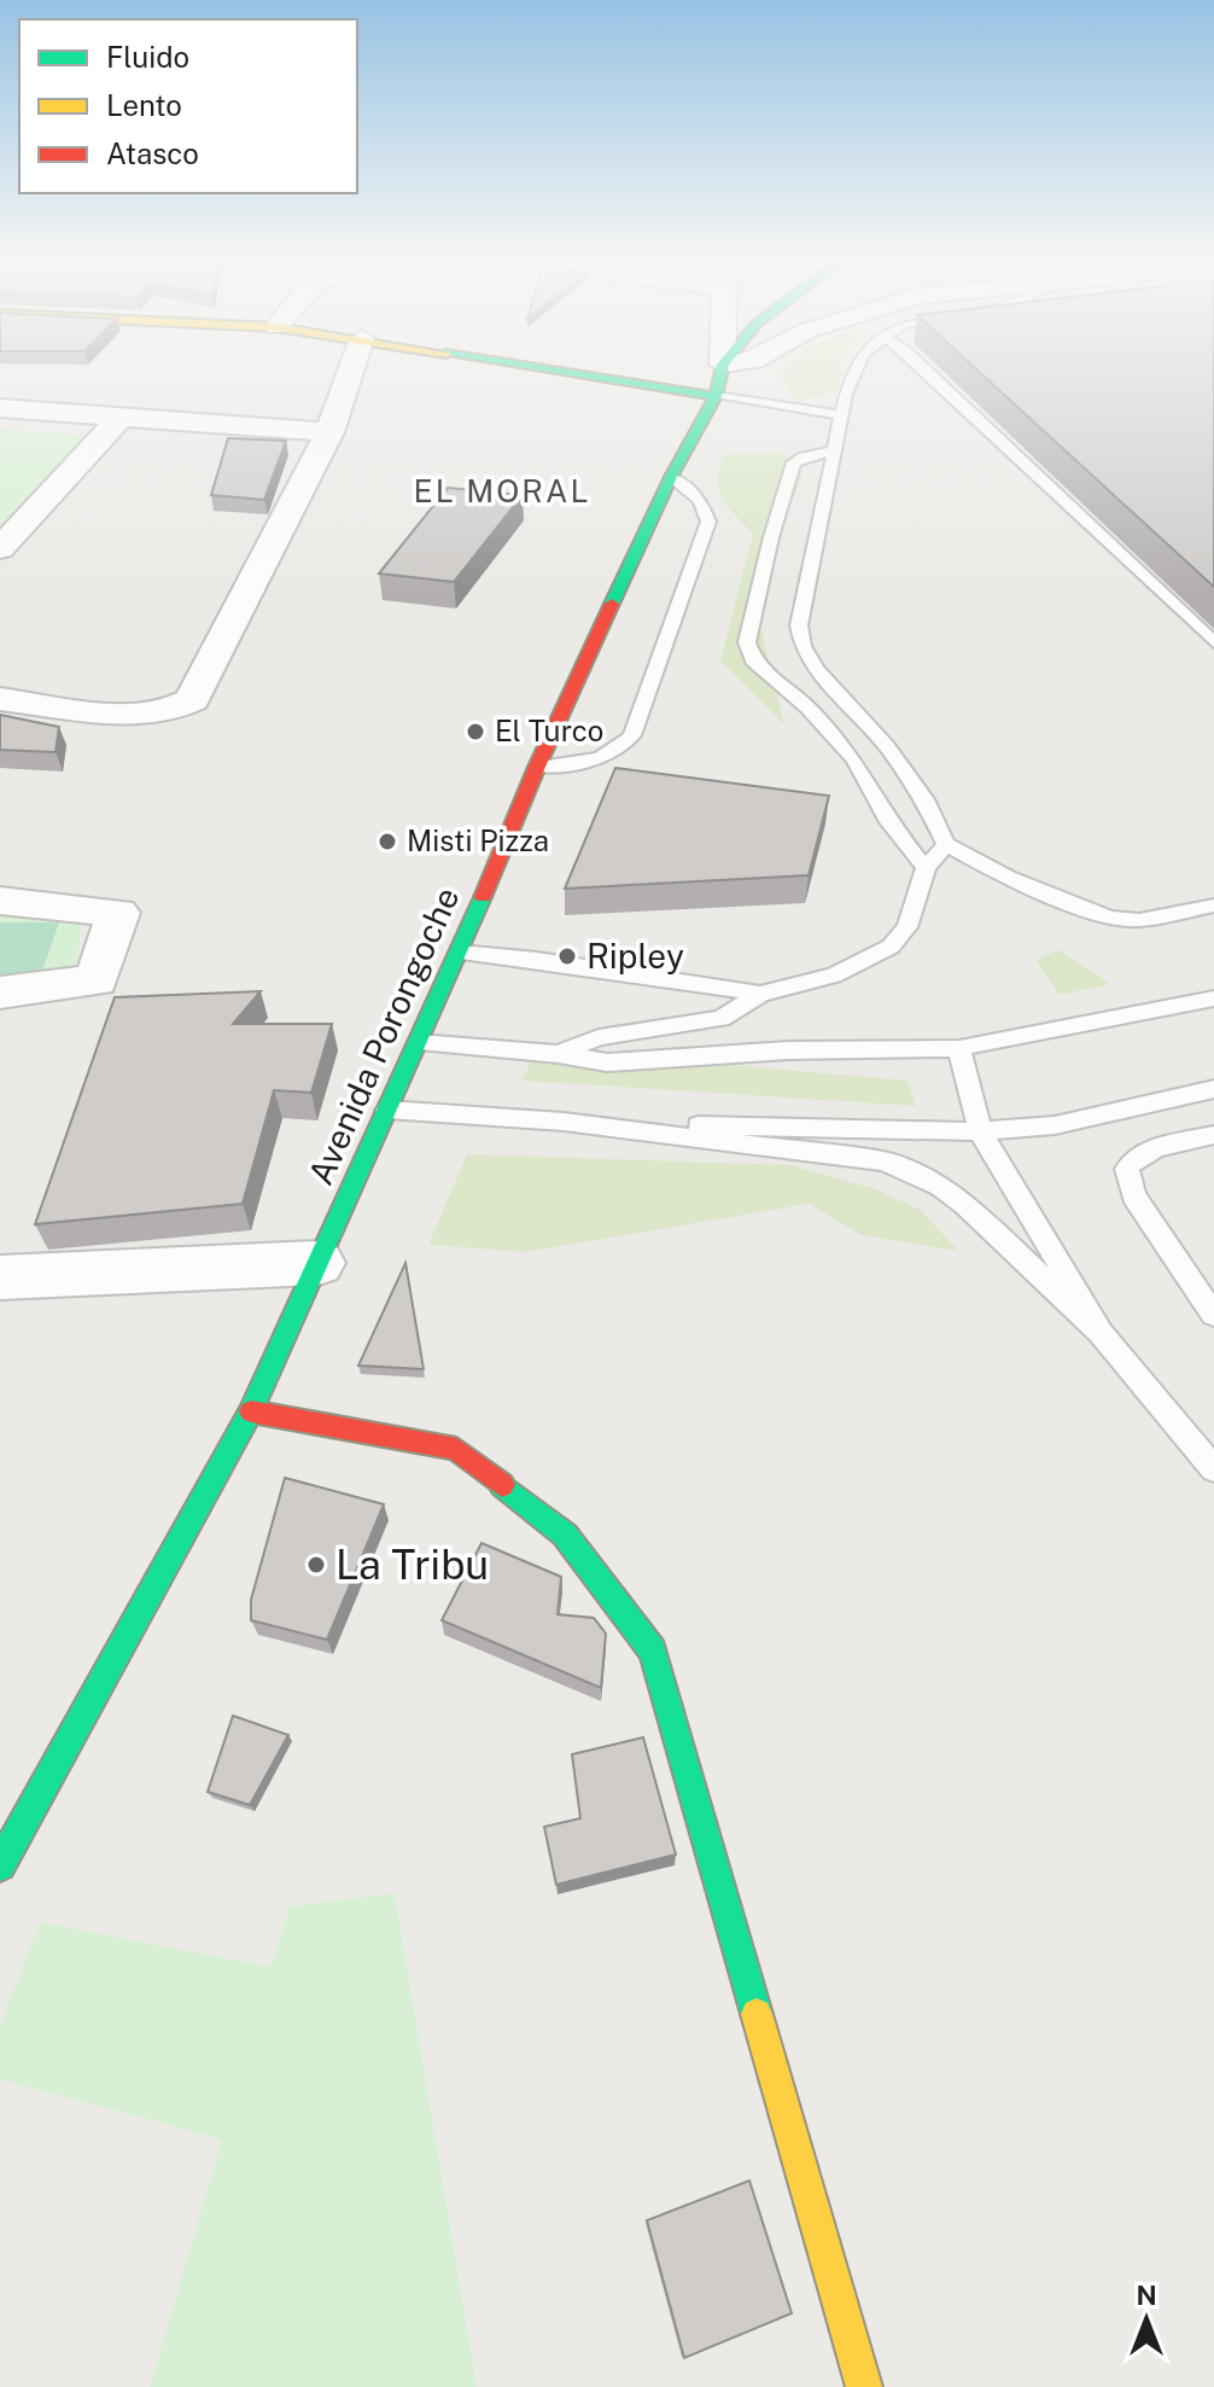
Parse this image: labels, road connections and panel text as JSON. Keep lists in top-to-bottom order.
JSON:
{
  "streets": {
    "main road": ["Avenida Porongoche"]
  },
  "districts": ["EL MORAL"],
  "places": [
    "El Turco",
    "Misti Pizza",
    "Ripley",
    "La Tribu"
  ],
  "legend": ["Fluido", "Lento", "Atasco"],
  "north": "top"
}
